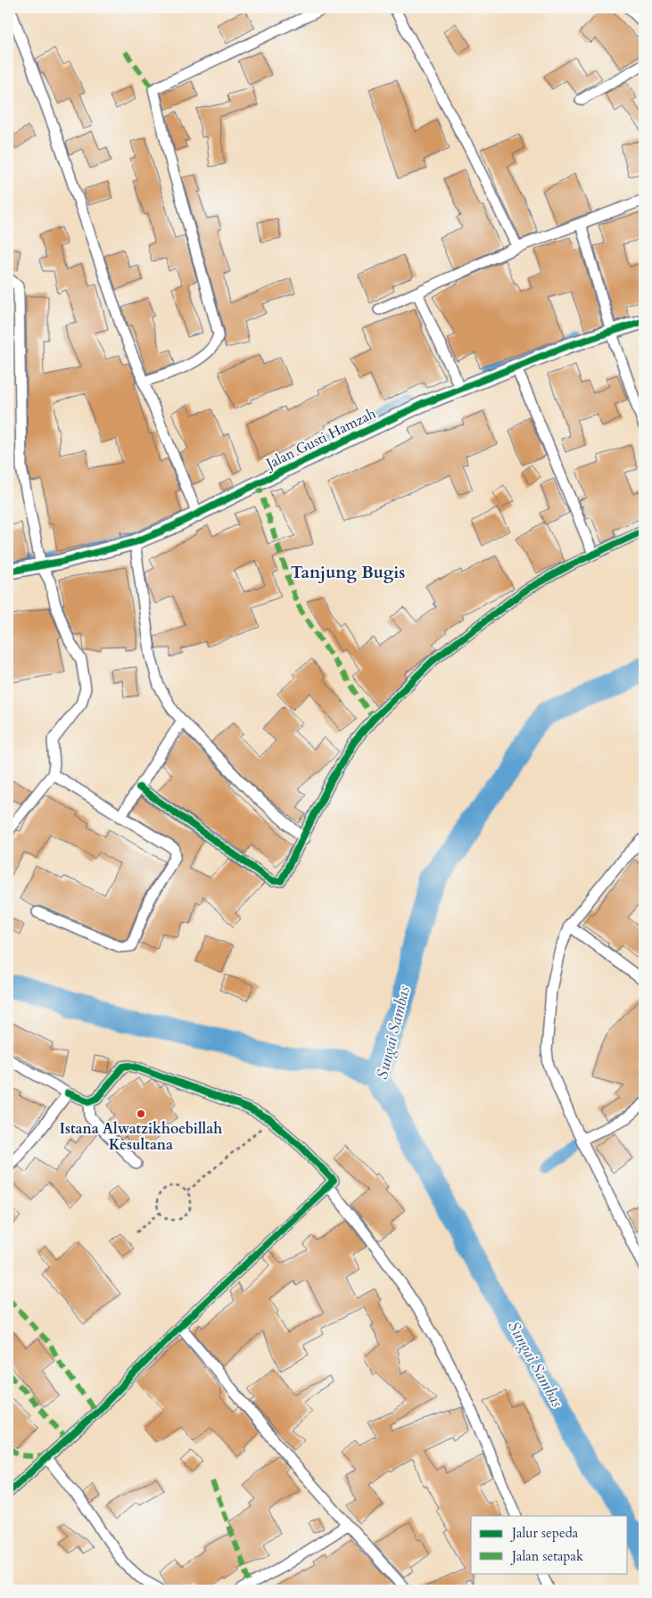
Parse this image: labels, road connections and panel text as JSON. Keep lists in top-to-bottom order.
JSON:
{
  "streets": {
    "street": ["Jalan Gusti Hamzah"]
  },
  "districts": ["Tanjung Bugis"],
  "water": ["Sungai Sambas"],
  "places": ["Istana Alwatzikhoebillah Kesultana"],
  "legend": ["Jalur sepeda", "Jalan setapak"]
}
